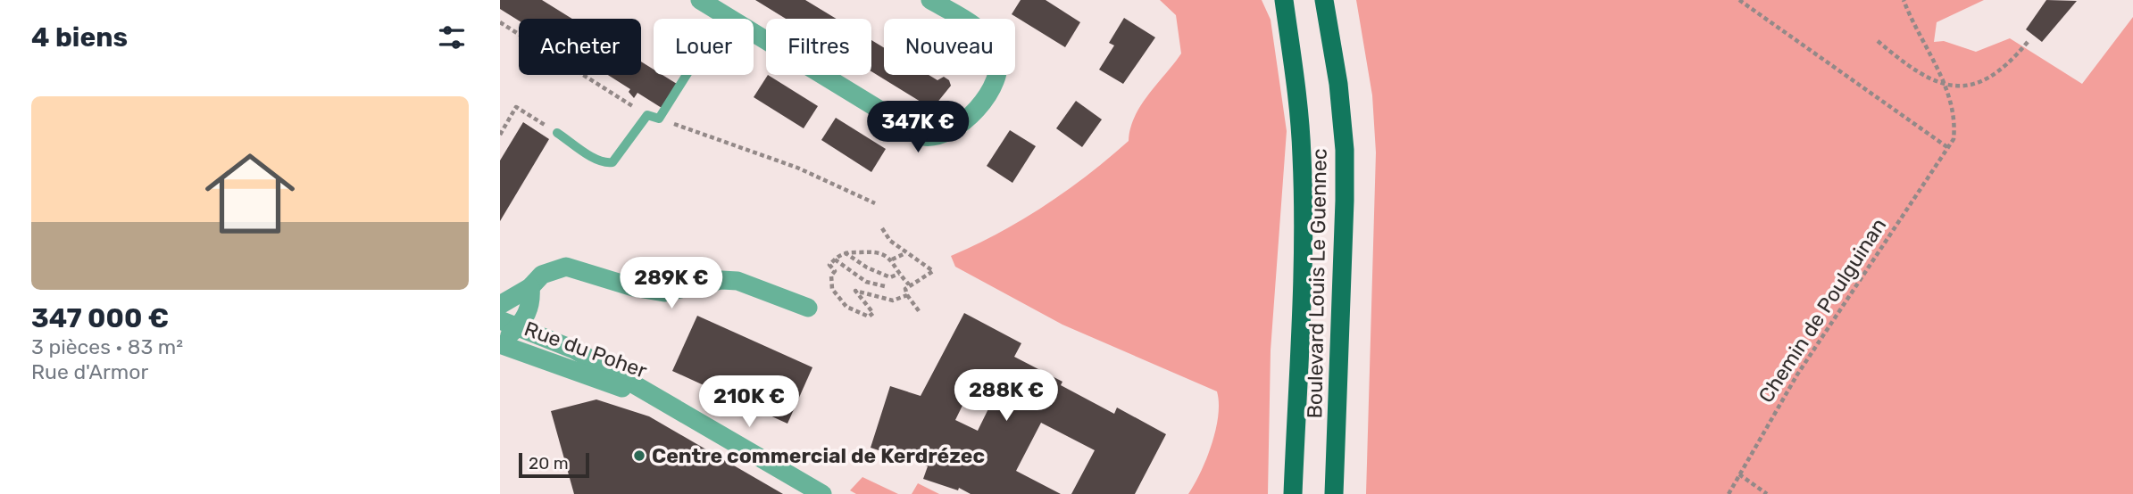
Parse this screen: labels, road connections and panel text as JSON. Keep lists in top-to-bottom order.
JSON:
{
  "streets": {
    "main road": ["Boulevard Louis Le Guennec"],
    "street": ["Rue du Poher"],
    "path": ["Chemin de Poulguinan"]
  },
  "places": ["Centre commercial de Kerdrézec"],
  "scale_bar": "20 m",
  "page": {
    "heading": "4 biens",
    "chip": [
      "Acheter",
      "Louer",
      "Filtres",
      "Nouveau"
    ],
    "list": [
      {
        "name": "347 000 €",
        "note": "3 pièces · 83 m² · Rue d'Armor"
      }
    ],
    "price": [
      "347K €",
      "289K €",
      "288K €",
      "210K €"
    ],
    "scale": "20 m"
  }
}
